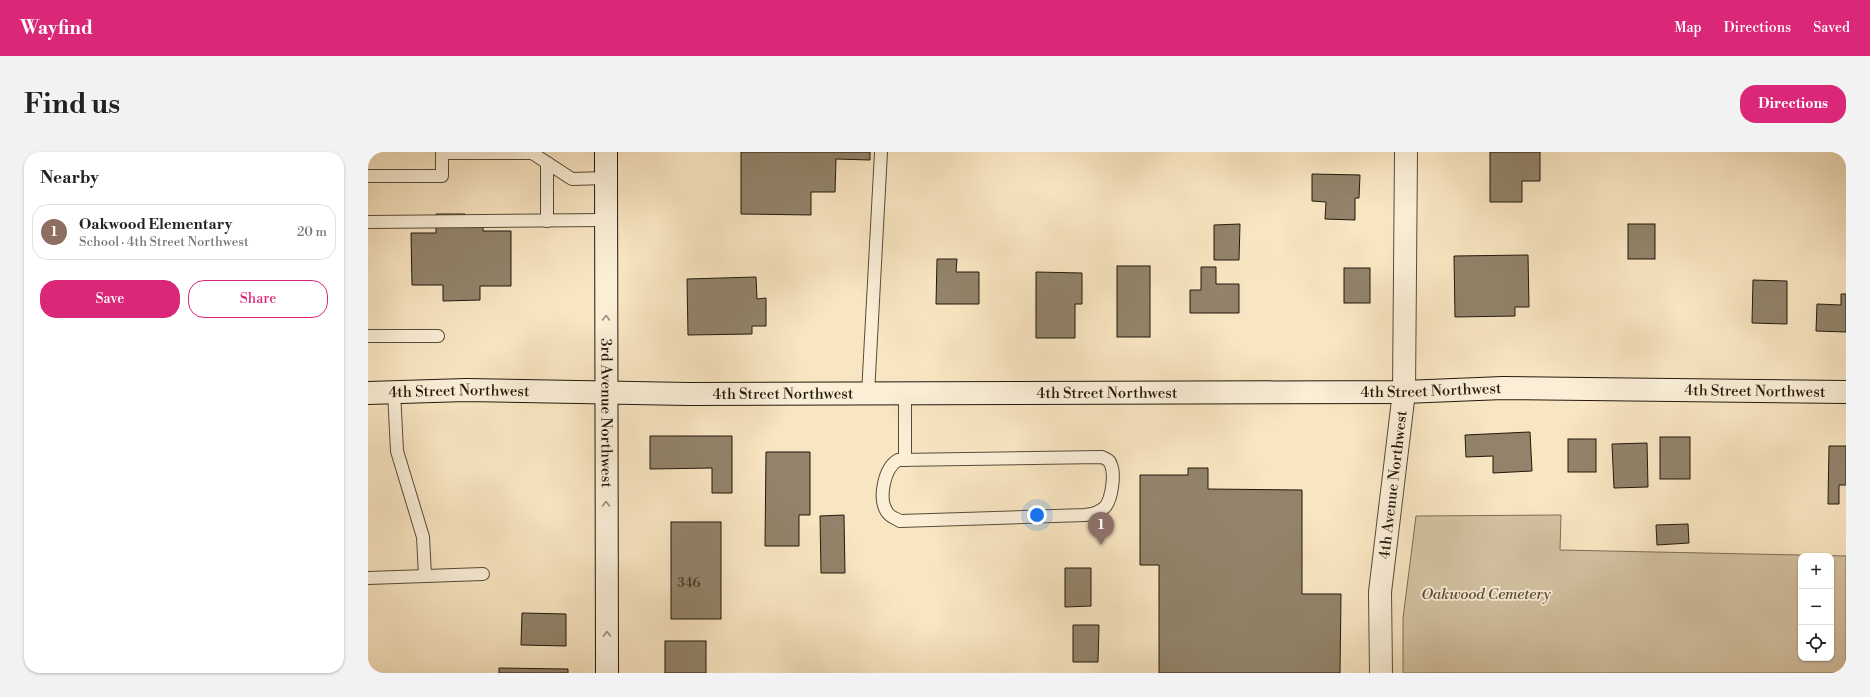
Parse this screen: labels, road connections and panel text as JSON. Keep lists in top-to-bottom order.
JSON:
{
  "streets": {
    "main road": ["4th Street Northwest", "3rd Avenue Northwest", "4th Avenue Northwest"]
  },
  "crossings": [
    ["4th Street Northwest", "3rd Avenue Northwest"],
    ["4th Street Northwest", "4th Avenue Northwest"]
  ],
  "one_way": ["3rd Avenue Northwest"],
  "parks": ["Oakwood Cemetery"],
  "house_numbers": ["346"],
  "page": {
    "header": "Wayfind",
    "nav": ["Map", "Directions", "Saved"],
    "buttons": [
      "Directions",
      ["Save", "Share"]
    ],
    "title": "Find us",
    "heading": "Nearby",
    "list": [
      {
        "mark": "1",
        "name": "Oakwood Elementary",
        "note": "School · 4th Street Northwest",
        "value": "20 m"
      }
    ],
    "pins": "1",
    "map_buttons": ["+", "−"]
  }
}
